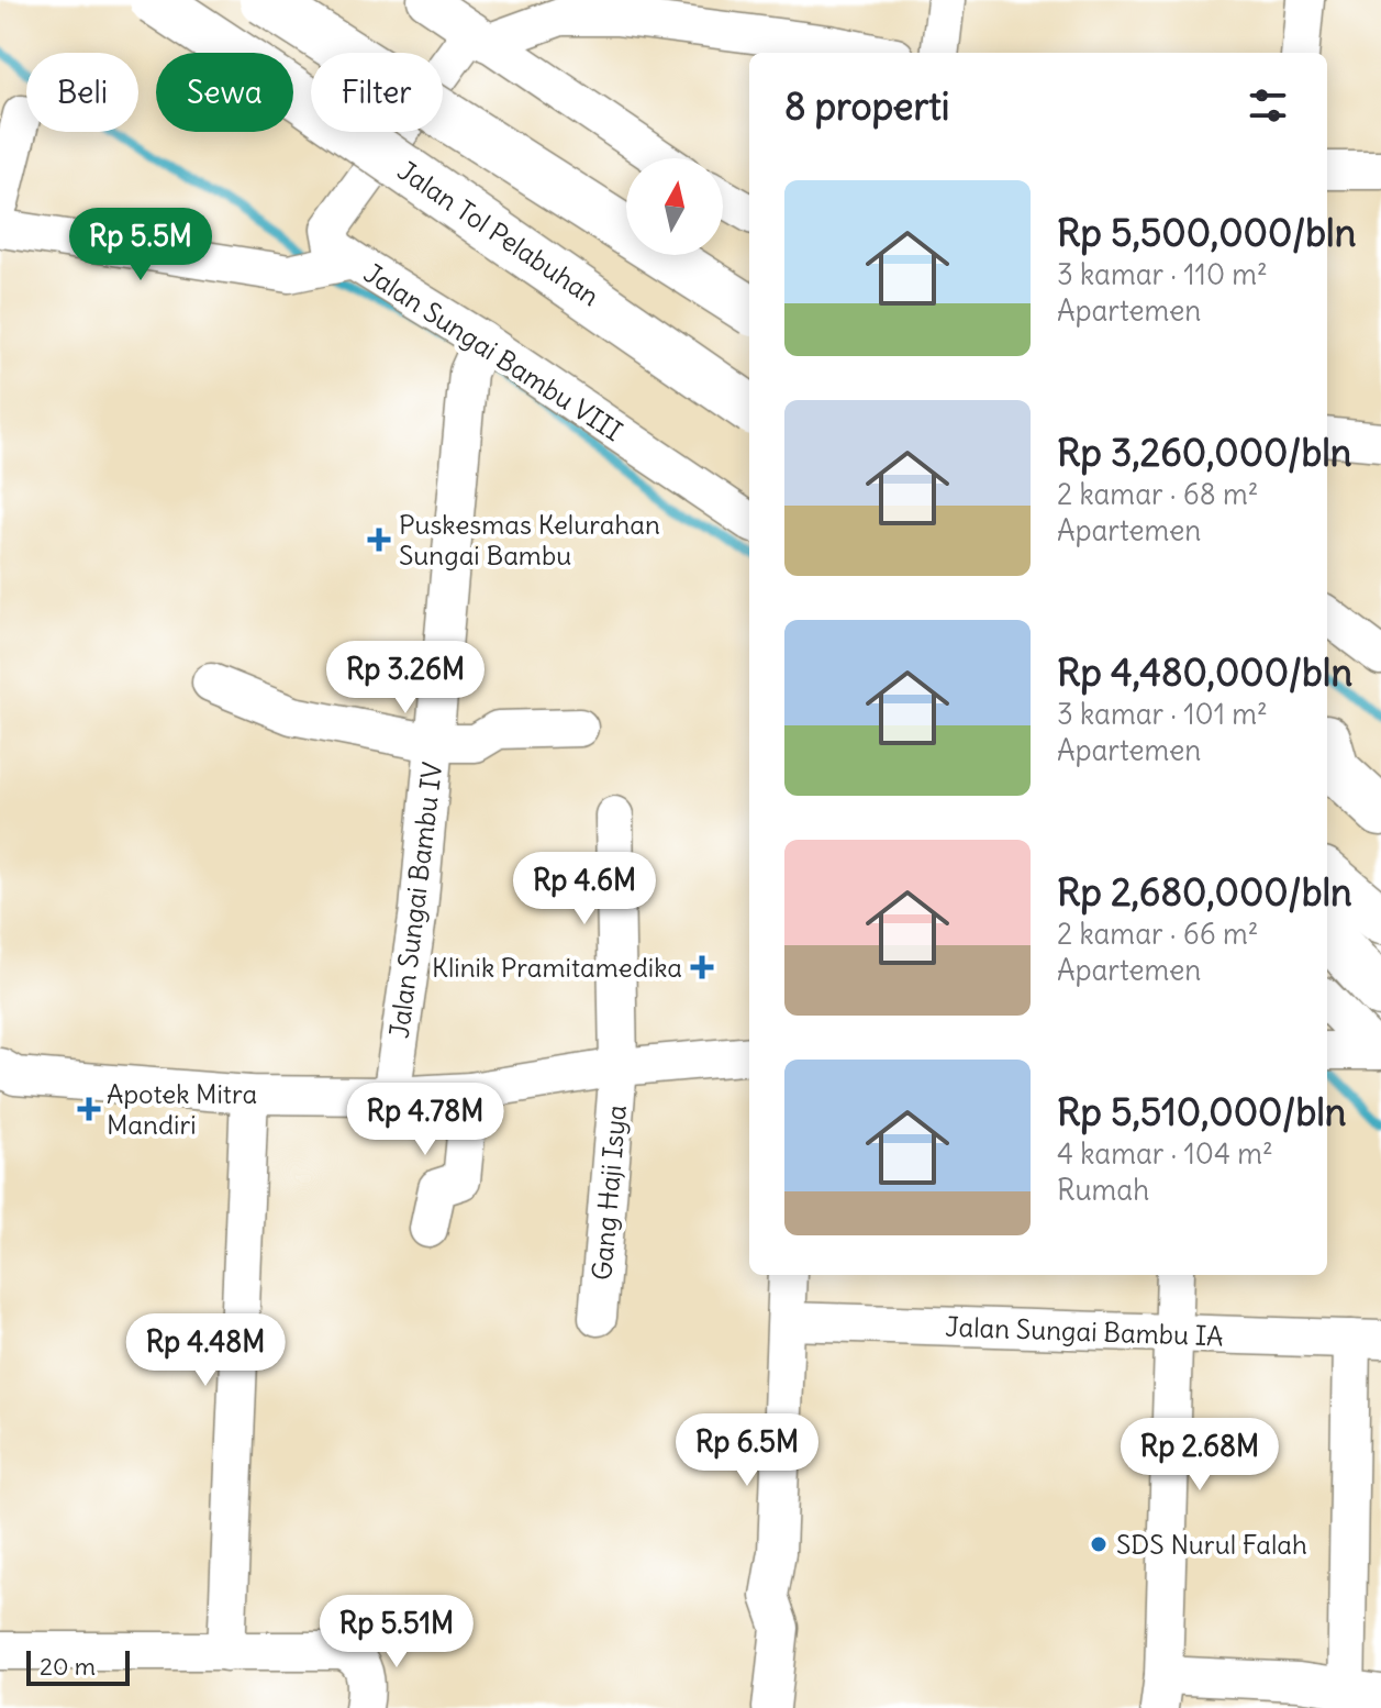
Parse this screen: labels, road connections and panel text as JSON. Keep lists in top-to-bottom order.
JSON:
{
  "streets": {
    "highway": ["Jalan Tol Pelabuhan"],
    "street": [
      "Jalan Sungai Bambu VIII",
      "Jalan Sungai Bambu IV",
      "Gang Haji Isya",
      "Jalan Sungai Bambu IA"
    ]
  },
  "crossings": [
    ["Jalan Sungai Bambu VIII", "Jalan Sungai Bambu IV"]
  ],
  "places": {
    "health": ["Puskesmas Kelurahan Sungai Bambu", "Klinik Pramitamedika", "Apotek Mitra Mandiri"],
    "other": ["SDS Nurul Falah"]
  },
  "scale_bar": "20 m",
  "north": "top",
  "page": {
    "chip": ["Beli", "Sewa", "Filter"],
    "heading": "8 properti",
    "list": [
      {
        "name": "Rp 5,500,000/bln",
        "note": "3 kamar · 110 m² · Apartemen"
      },
      {
        "name": "Rp 3,260,000/bln",
        "note": "2 kamar · 68 m² · Apartemen"
      },
      {
        "name": "Rp 4,480,000/bln",
        "note": "3 kamar · 101 m² · Apartemen"
      },
      {
        "name": "Rp 2,680,000/bln",
        "note": "2 kamar · 66 m² · Apartemen"
      },
      {
        "name": "Rp 5,510,000/bln",
        "note": "4 kamar · 104 m² · Rumah"
      }
    ],
    "price": [
      "Rp 5.5M",
      "Rp 3.26M",
      "Rp 4.6M",
      "Rp 4.78M",
      "Rp 4.48M",
      "Rp 6.5M",
      "Rp 2.68M",
      "Rp 5.51M"
    ],
    "scale": "20 m"
  }
}
